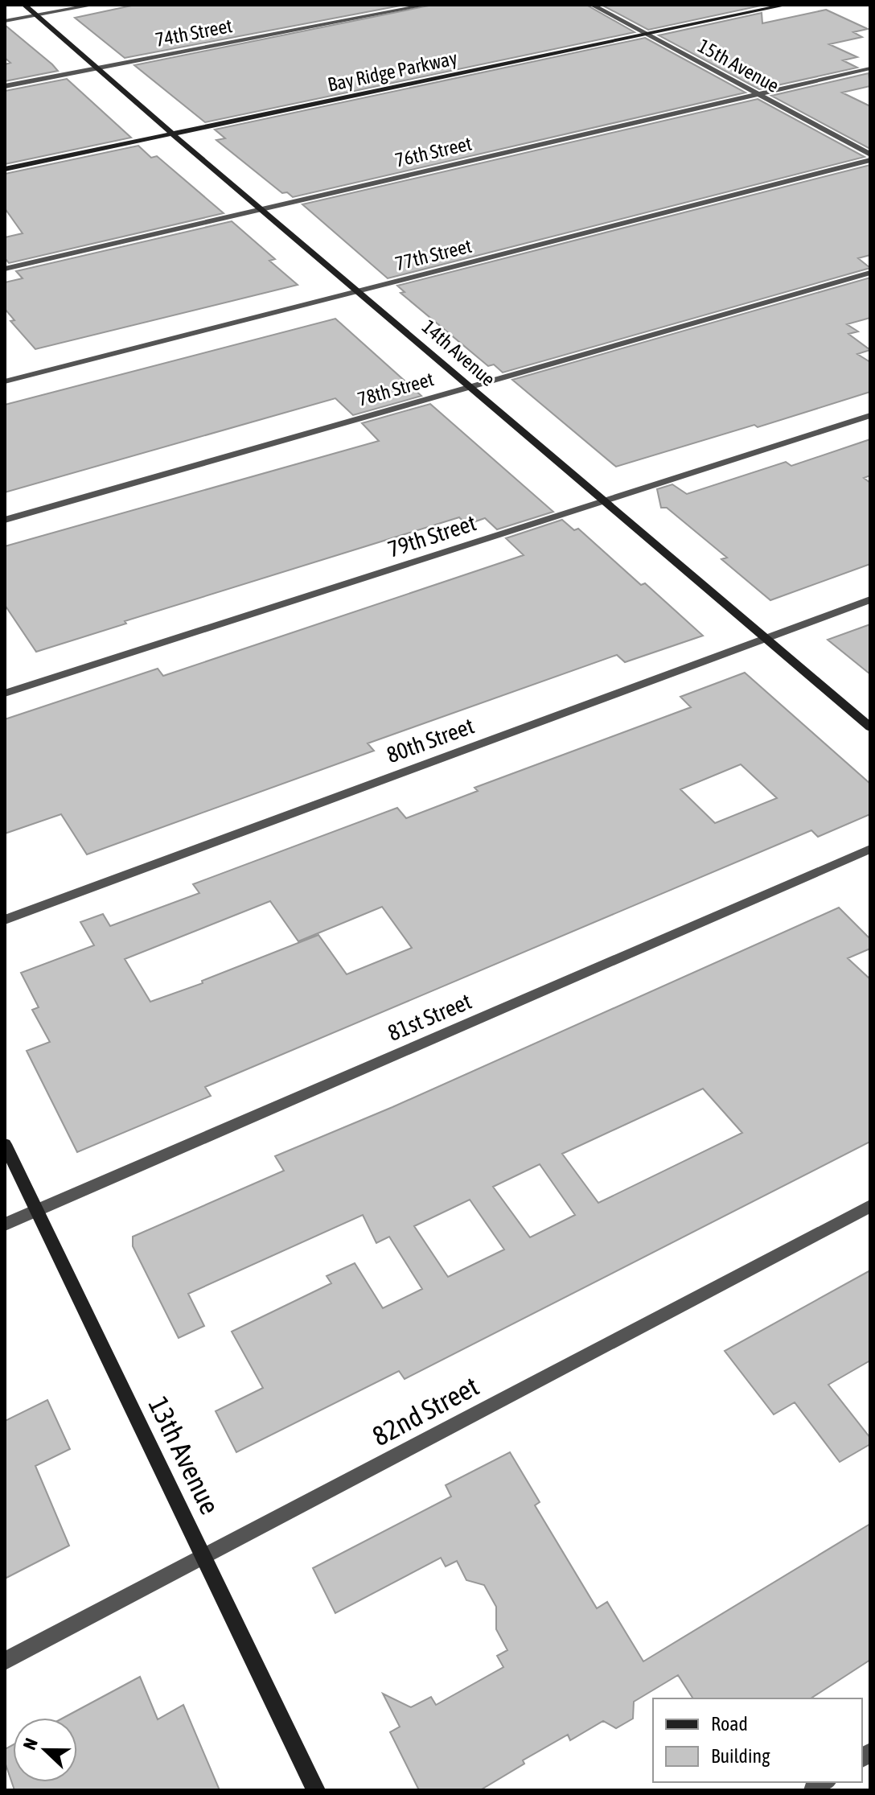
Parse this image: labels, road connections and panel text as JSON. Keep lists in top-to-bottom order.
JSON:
{
  "streets": {
    "main road": ["Bay Ridge Parkway", "14th Avenue", "13th Avenue"],
    "street": [
      "74th Street",
      "15th Avenue",
      "76th Street",
      "77th Street",
      "78th Street",
      "79th Street",
      "80th Street",
      "81st Street",
      "82nd Street"
    ]
  },
  "crossings": [
    ["74th Street", "14th Avenue"],
    ["15th Avenue", "Bay Ridge Parkway"],
    ["15th Avenue", "76th Street"],
    ["Bay Ridge Parkway", "14th Avenue"],
    ["76th Street", "14th Avenue"],
    ["77th Street", "14th Avenue"],
    ["14th Avenue", "78th Street"],
    ["14th Avenue", "79th Street"],
    ["14th Avenue", "80th Street"],
    ["81st Street", "13th Avenue"],
    ["82nd Street", "13th Avenue"]
  ],
  "legend": ["Road", "Building"],
  "north": "left"
}
